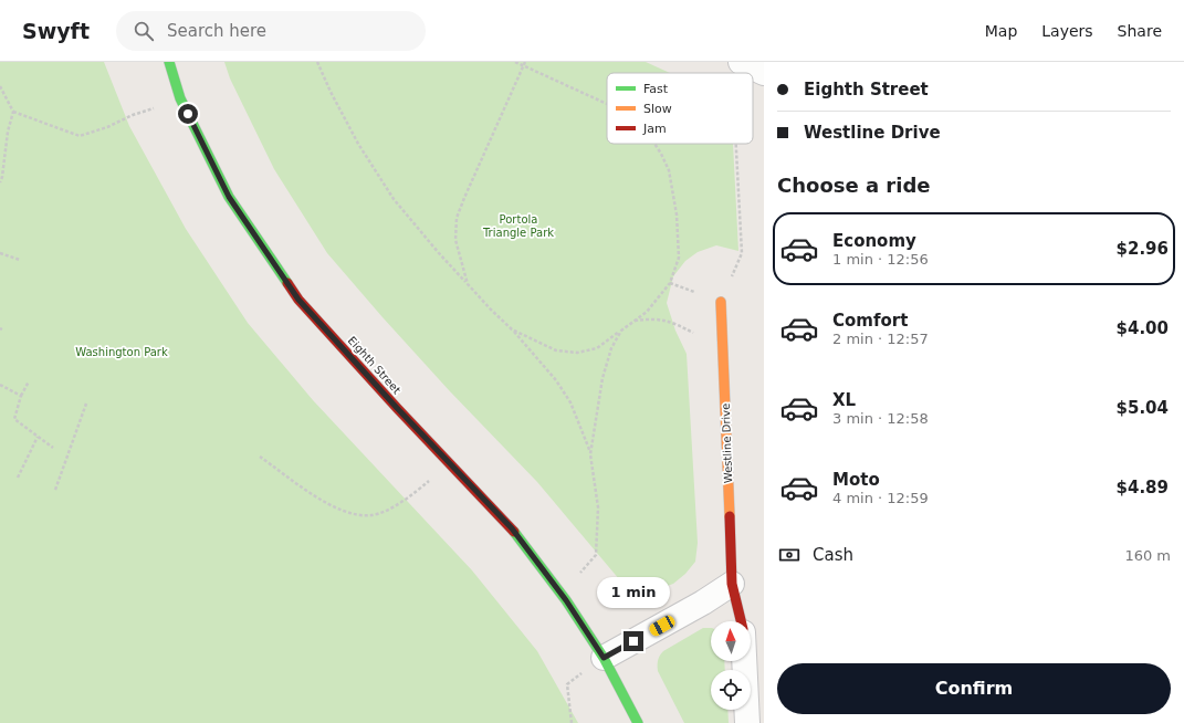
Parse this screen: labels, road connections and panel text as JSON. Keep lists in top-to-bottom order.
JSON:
{
  "streets": {
    "main road": ["Eighth Street", "Westline Drive"]
  },
  "parks": ["Portola Triangle Park", "Washington Park"],
  "legend": ["Fast", "Slow", "Jam"],
  "north": "top",
  "page": {
    "header": "Swyft",
    "search": "Search here",
    "nav": ["Map", "Layers", "Share"],
    "banner": ["Eighth Street", "Westline Drive"],
    "heading": "Choose a ride",
    "list": [
      {
        "name": "Economy",
        "note": "1 min · 12:56",
        "value": "$2.96"
      },
      {
        "name": "Comfort",
        "note": "2 min · 12:57",
        "value": "$4.00"
      },
      {
        "name": "XL",
        "note": "3 min · 12:58",
        "value": "$5.04"
      },
      {
        "name": "Moto",
        "note": "4 min · 12:59",
        "value": "$4.89"
      }
    ],
    "pay": ["Cash", "160 m"],
    "bubble": "1 min",
    "buttons": "Confirm"
  }
}
